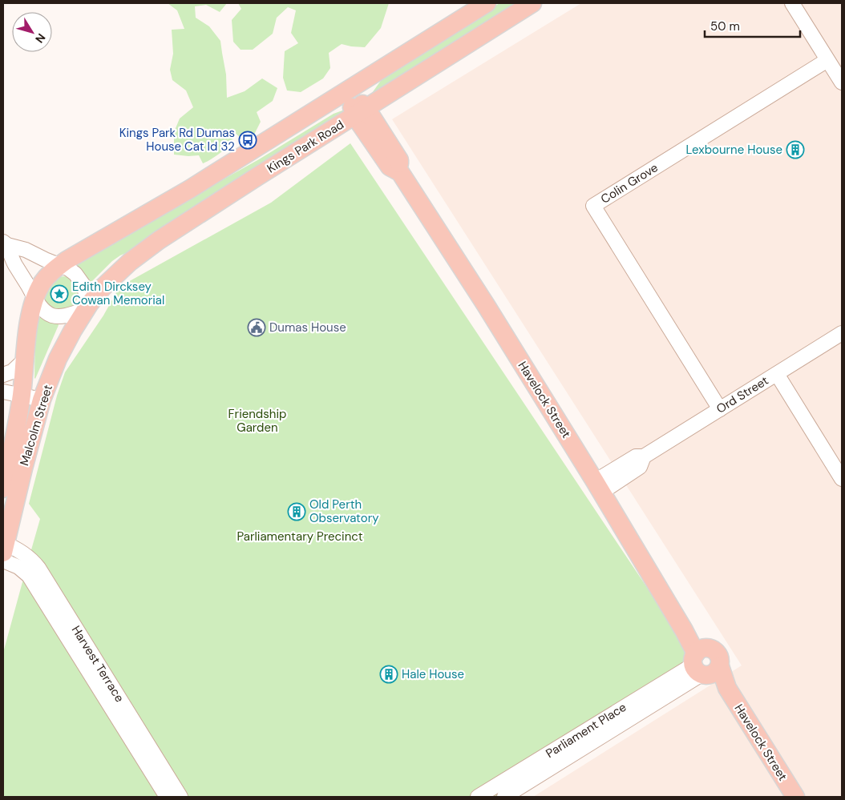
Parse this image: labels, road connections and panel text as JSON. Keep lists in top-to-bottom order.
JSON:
{
  "streets": {
    "main road": ["Kings Park Road", "Havelock Street", "Malcolm Street"],
    "street": [
      "Colin Grove",
      "Ord Street",
      "Harvest Terrace",
      "Parliament Place"
    ]
  },
  "crossings": [
    ["Kings Park Road", "Havelock Street"],
    ["Kings Park Road", "Malcolm Street"],
    ["Colin Grove", "Ord Street"],
    ["Ord Street", "Havelock Street"],
    ["Havelock Street", "Parliament Place"],
    ["Malcolm Street", "Harvest Terrace"]
  ],
  "parks": ["Friendship Garden", "Parliamentary Precinct"],
  "places": {
    "bus stop": ["Kings Park Rd Dumas House Cat Id 32"],
    "building": ["Lexbourne House", "Old Perth Observatory", "Hale House"],
    "place": ["Edith Dircksey Cowan Memorial"],
    "public building": ["Dumas House"]
  },
  "scale_bar": "50 m",
  "north": "bottom right"
}
